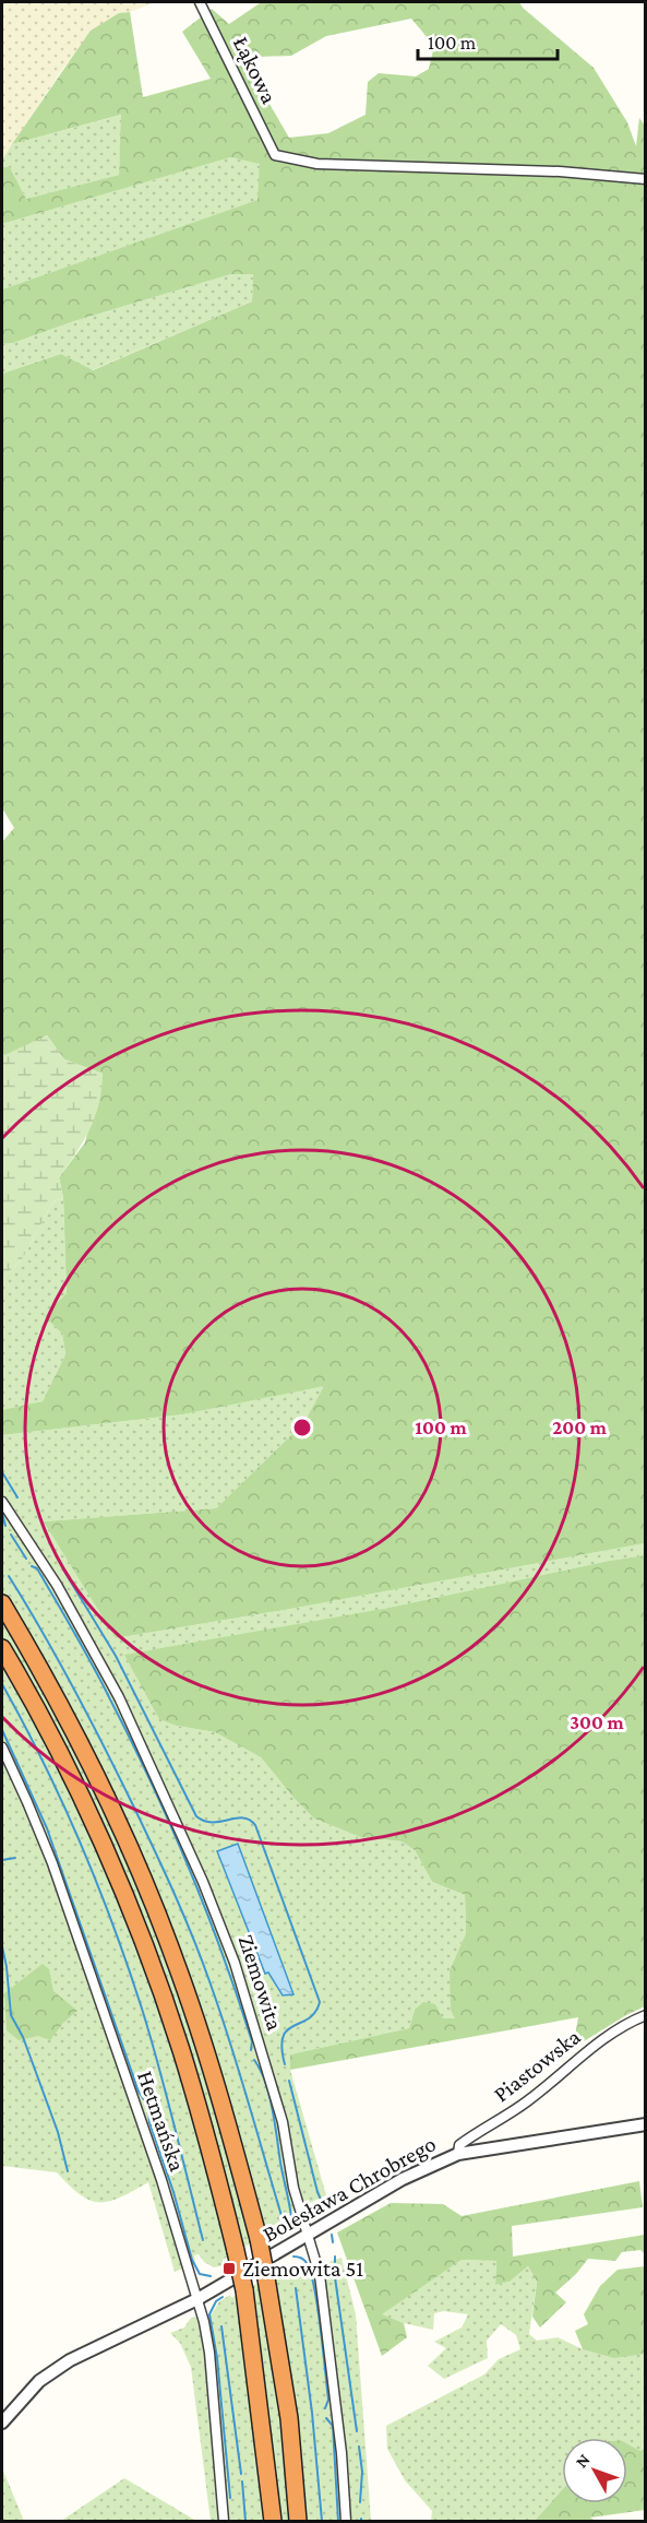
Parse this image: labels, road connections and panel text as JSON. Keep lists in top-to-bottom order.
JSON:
{
  "streets": {
    "street": [
      "Łąkowa",
      "Ziemowita",
      "Piastowska",
      "Hetmańska",
      "Bolesława Chrobrego"
    ]
  },
  "crossings": [
    ["Ziemowita", "Bolesława Chrobrego"],
    ["Piastowska", "Bolesława Chrobrego"],
    ["Hetmańska", "Bolesława Chrobrego"]
  ],
  "places": {
    "transit": ["Ziemowita 51"]
  },
  "scale_bar": "100 m",
  "north": "top left",
  "rings": ["100 m", "200 m", "300 m"]
}
